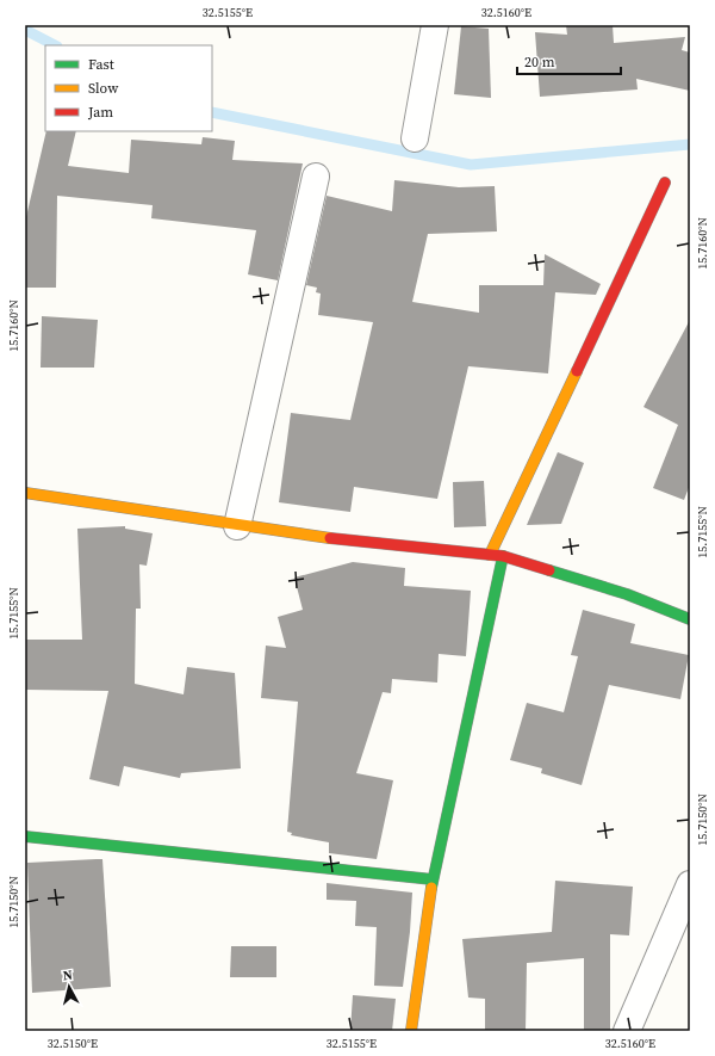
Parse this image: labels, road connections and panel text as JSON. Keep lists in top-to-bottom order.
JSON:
{
  "legend": ["Fast", "Slow", "Jam"],
  "scale_bar": "20 m",
  "north": "top",
  "coordinates": [
    "32.5155°E",
    "32.5160°E",
    "15.7160°N",
    "15.7155°N",
    "15.7150°N",
    "32.5150°E"
  ]
}
